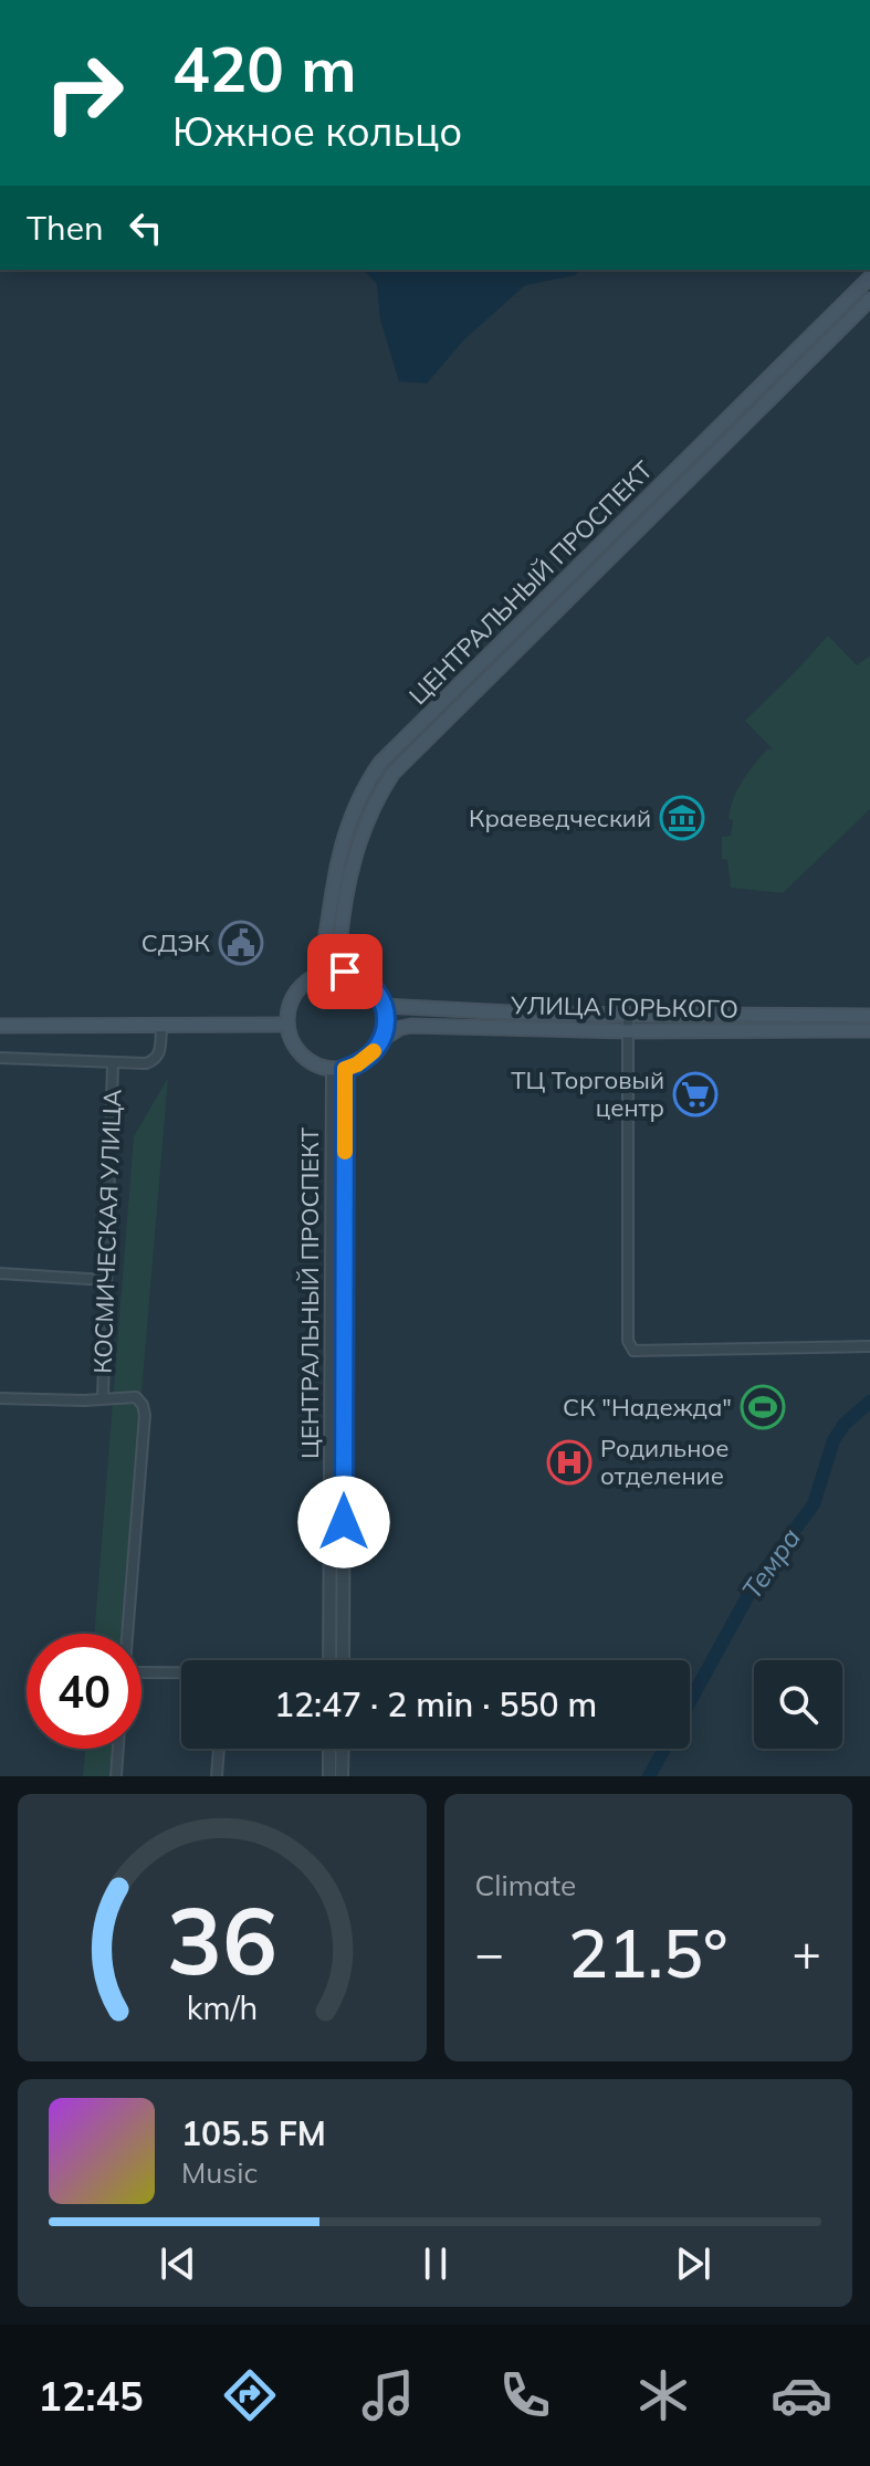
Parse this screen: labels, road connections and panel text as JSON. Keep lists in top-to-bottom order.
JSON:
{
  "streets": {
    "main road": ["ЦЕНТРАЛЬНЫЙ ПРОСПЕКТ", "УЛИЦА ГОРЬКОГО"],
    "street": ["КОСМИЧЕСКАЯ УЛИЦА"]
  },
  "crossings": [
    ["ЦЕНТРАЛЬНЫЙ ПРОСПЕКТ", "УЛИЦА ГОРЬКОГО"]
  ],
  "water": ["Темра"],
  "places": {
    "museum": ["Краеведческий"],
    "public building": ["СДЭК"],
    "supermarket": ["ТЦ Торговый центр"],
    "sports": ["СК \"Надежда\""],
    "hospital": ["Родильное отделение"]
  },
  "page": {
    "turn": ["420 m", "Южное кольцо"],
    "then": "Then",
    "limit": "40",
    "trip": "12:47 · 2 min · 550 m",
    "tile": "Climate",
    "heat": ["−", "21.5°", "+"],
    "song": ["105.5 FM", "Music"],
    "tabs": "12:45",
    "gauge": ["36", "km/h"]
  }
}
